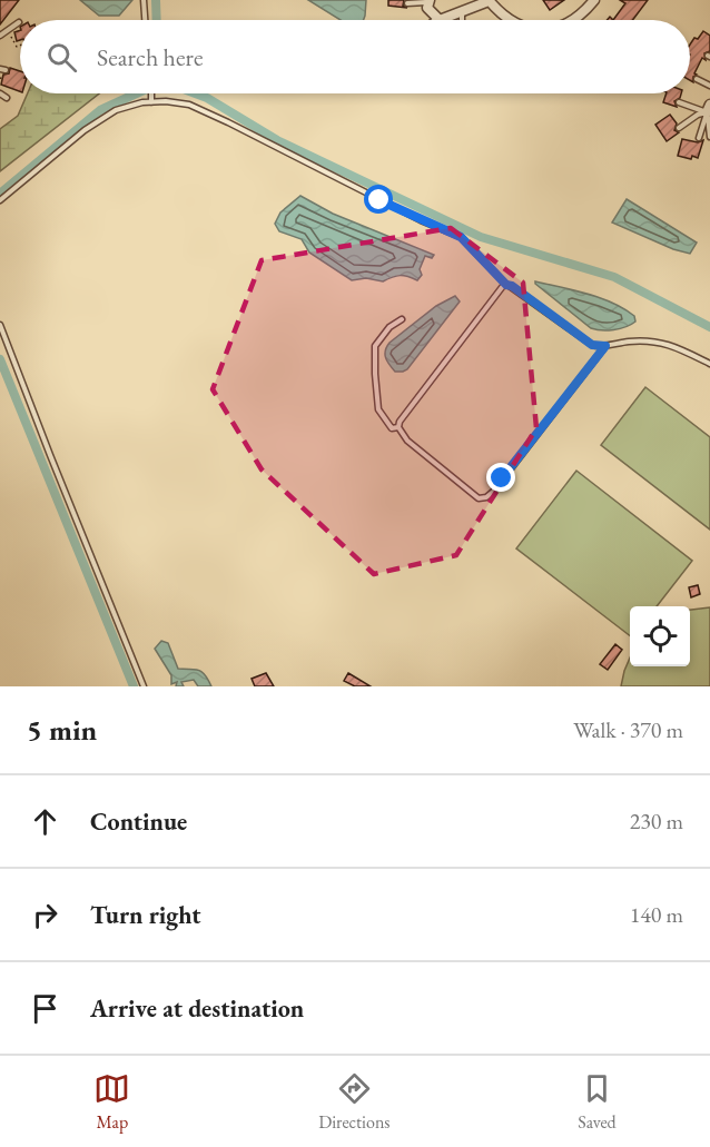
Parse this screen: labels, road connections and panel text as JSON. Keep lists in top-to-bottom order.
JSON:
{
  "page": {
    "search": "Search here",
    "heading": ["5 min", "Walk · 370 m"],
    "list": [
      ["Continue", "230 m"],
      ["Turn right", "140 m"],
      "Arrive at destination"
    ],
    "nav": ["Map", "Directions", "Saved"]
  }
}
